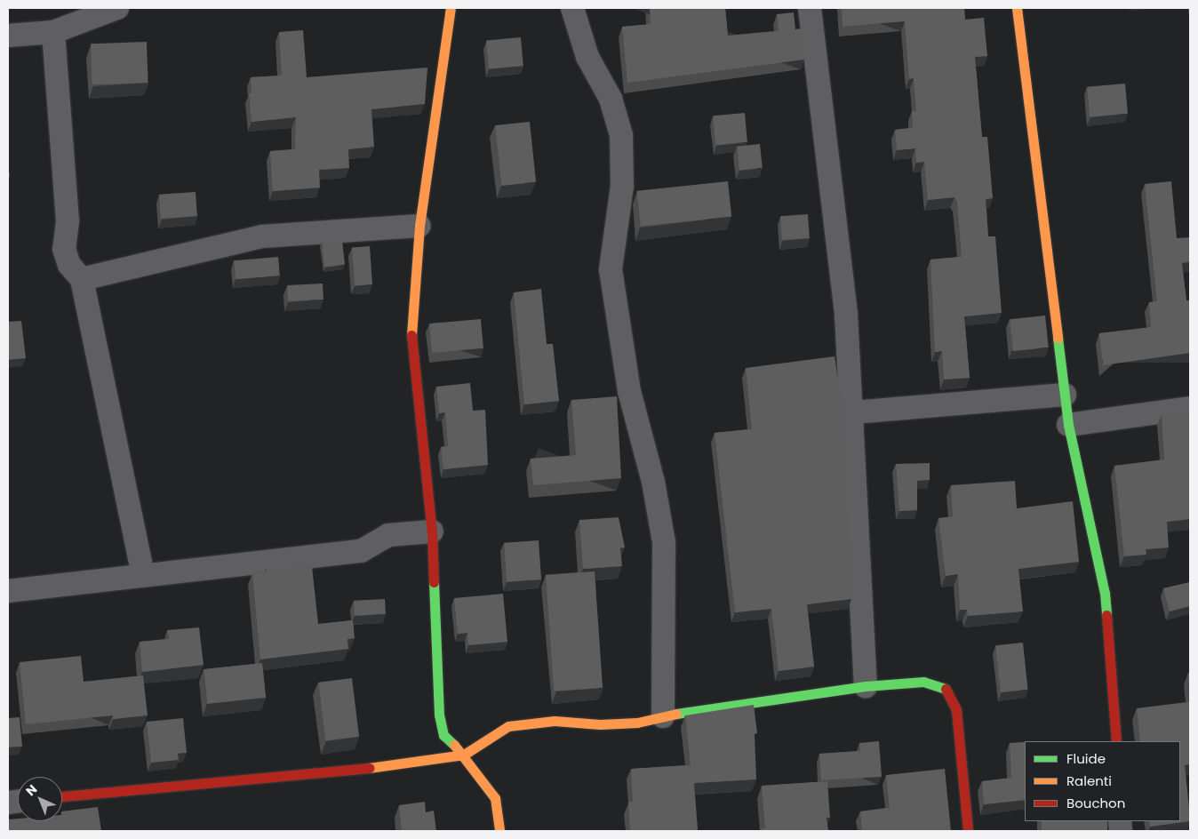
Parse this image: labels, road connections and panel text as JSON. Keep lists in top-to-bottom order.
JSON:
{
  "legend": ["Fluide", "Ralenti", "Bouchon"],
  "north": "top left"
}
